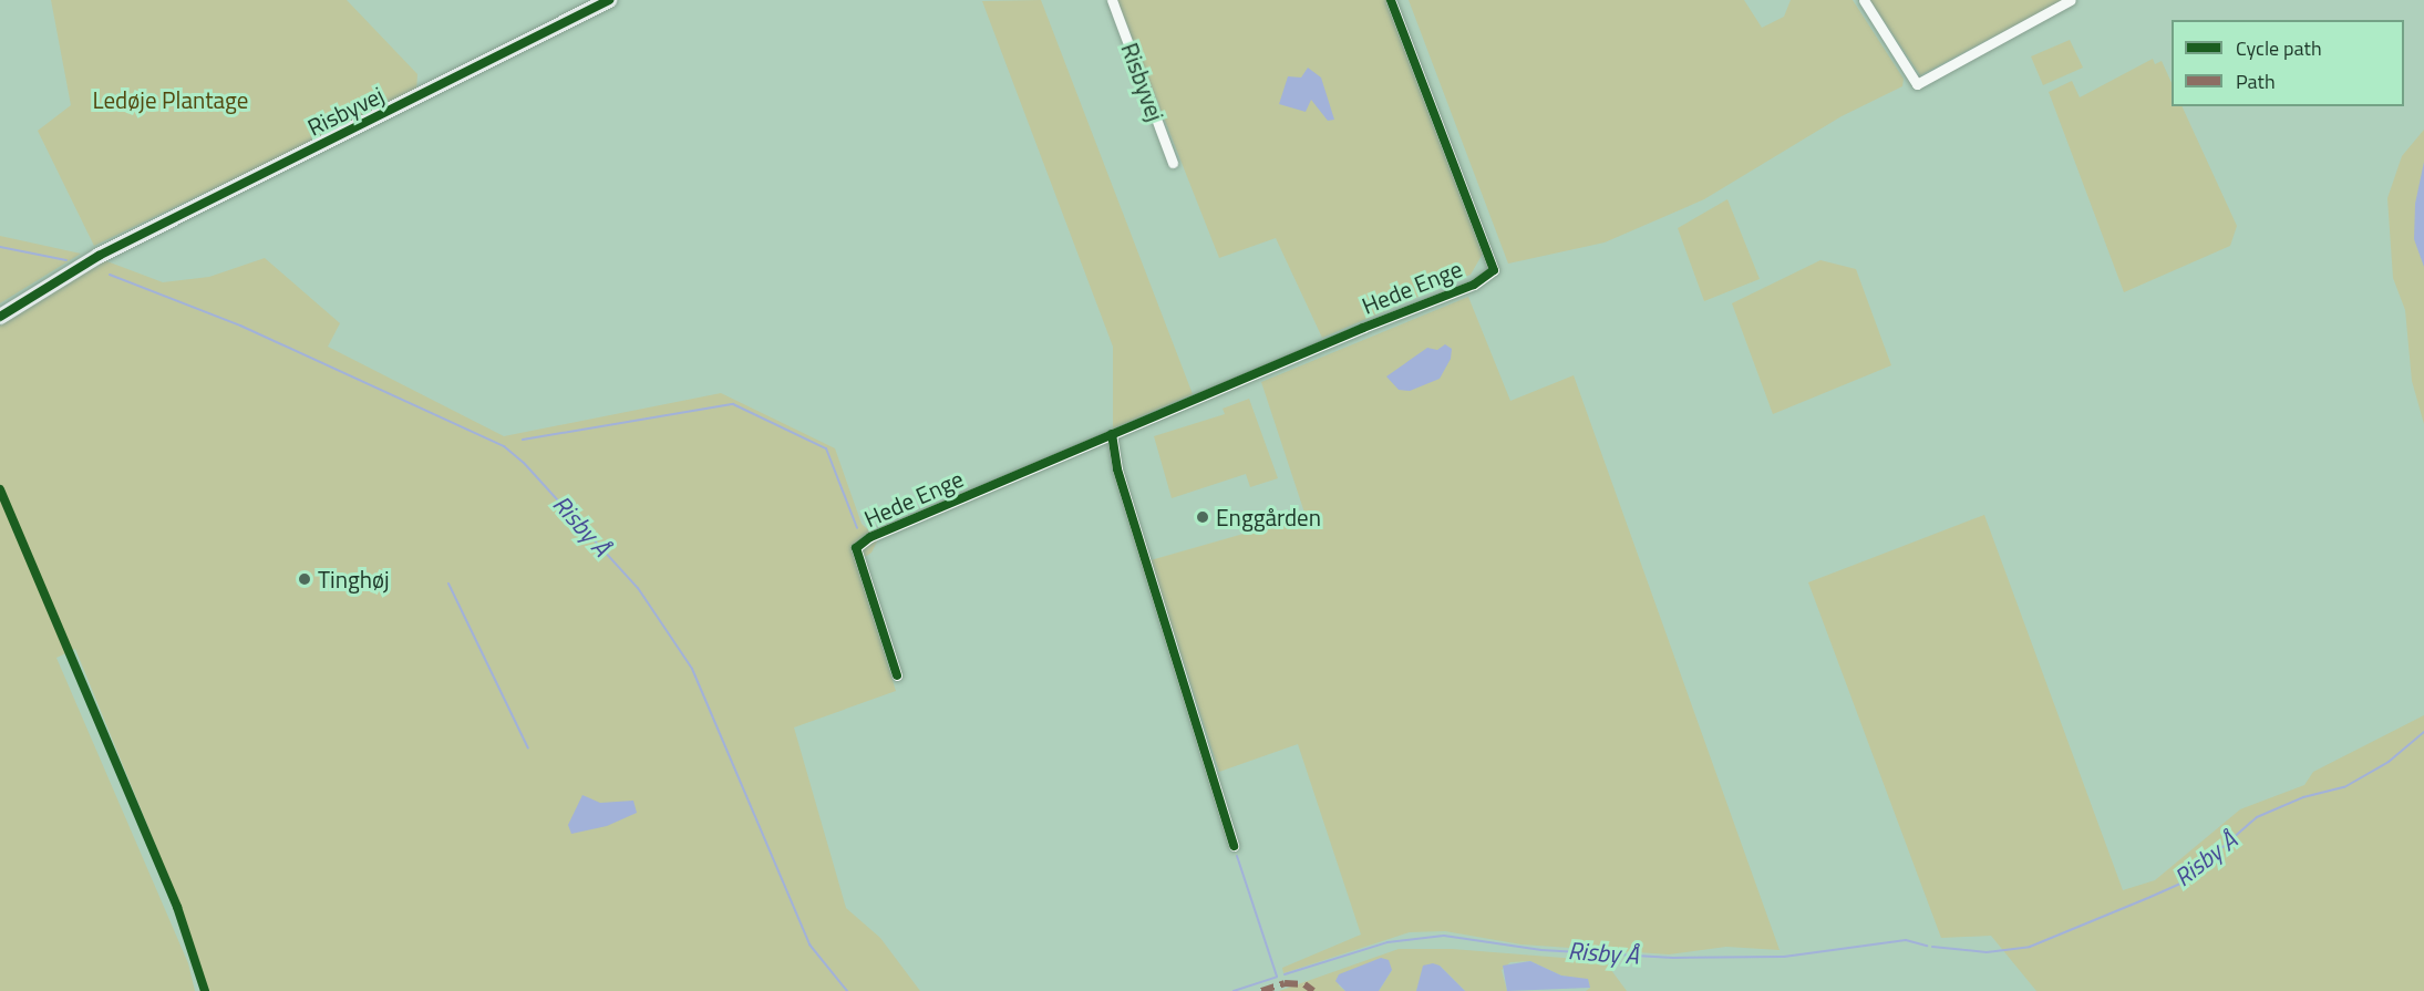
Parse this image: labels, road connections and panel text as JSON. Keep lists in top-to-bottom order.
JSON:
{
  "streets": {
    "street": ["Risbyvej", "Hede Enge"]
  },
  "water": ["Risby Å"],
  "parks": ["Ledøje Plantage"],
  "places": ["Enggården", "Tinghøj"],
  "legend": ["Cycle path", "Path"]
}
